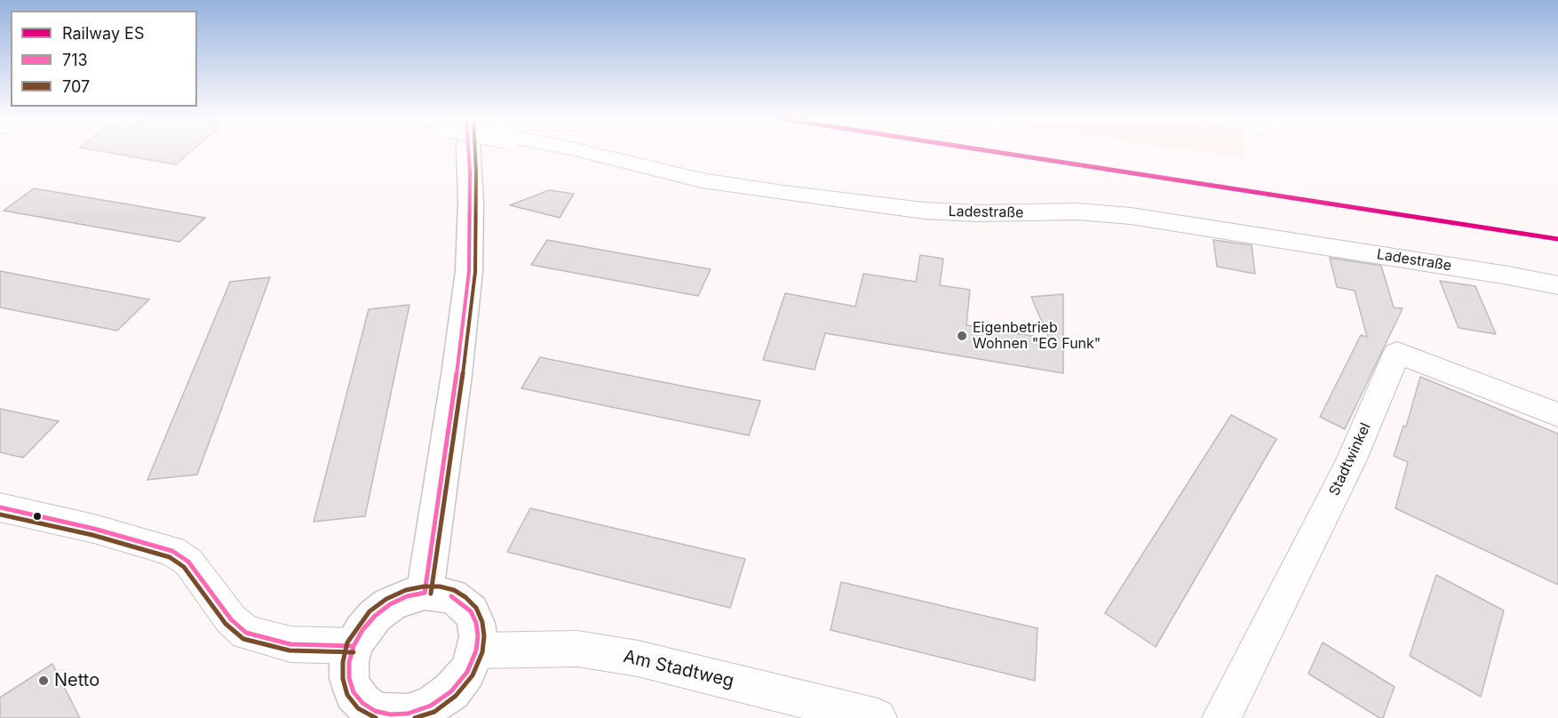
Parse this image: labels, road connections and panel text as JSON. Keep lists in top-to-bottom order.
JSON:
{
  "streets": {
    "street": ["Ladestraße", "Stadtwinkel", "Am Stadtweg"]
  },
  "places": ["Eigenbetrieb Wohnen \"EG Funk\"", "Netto"],
  "lines": ["rail line ES", "transit line 713", "transit line 707"],
  "legend": ["Railway ES", "713", "707"]
}
